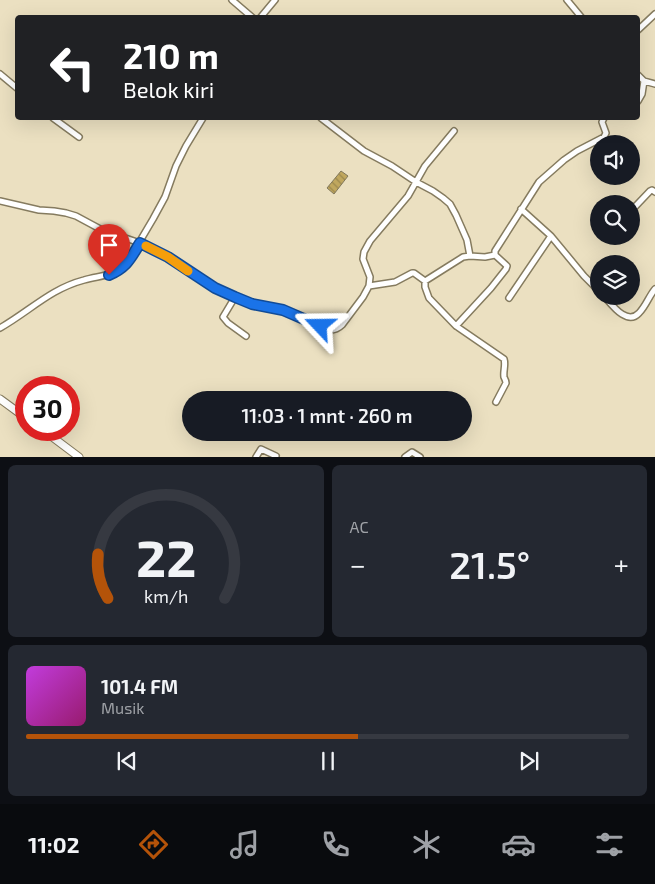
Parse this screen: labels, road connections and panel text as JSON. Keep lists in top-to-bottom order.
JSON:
{
  "page": {
    "turn": ["210 m", "Belok kiri"],
    "limit": "30",
    "trip": "11:03 · 1 mnt · 260 m",
    "tile": "AC",
    "heat": ["−", "21.5°", "+"],
    "song": ["101.4 FM", "Musik"],
    "tabs": "11:02",
    "gauge": ["22", "km/h"]
  }
}
